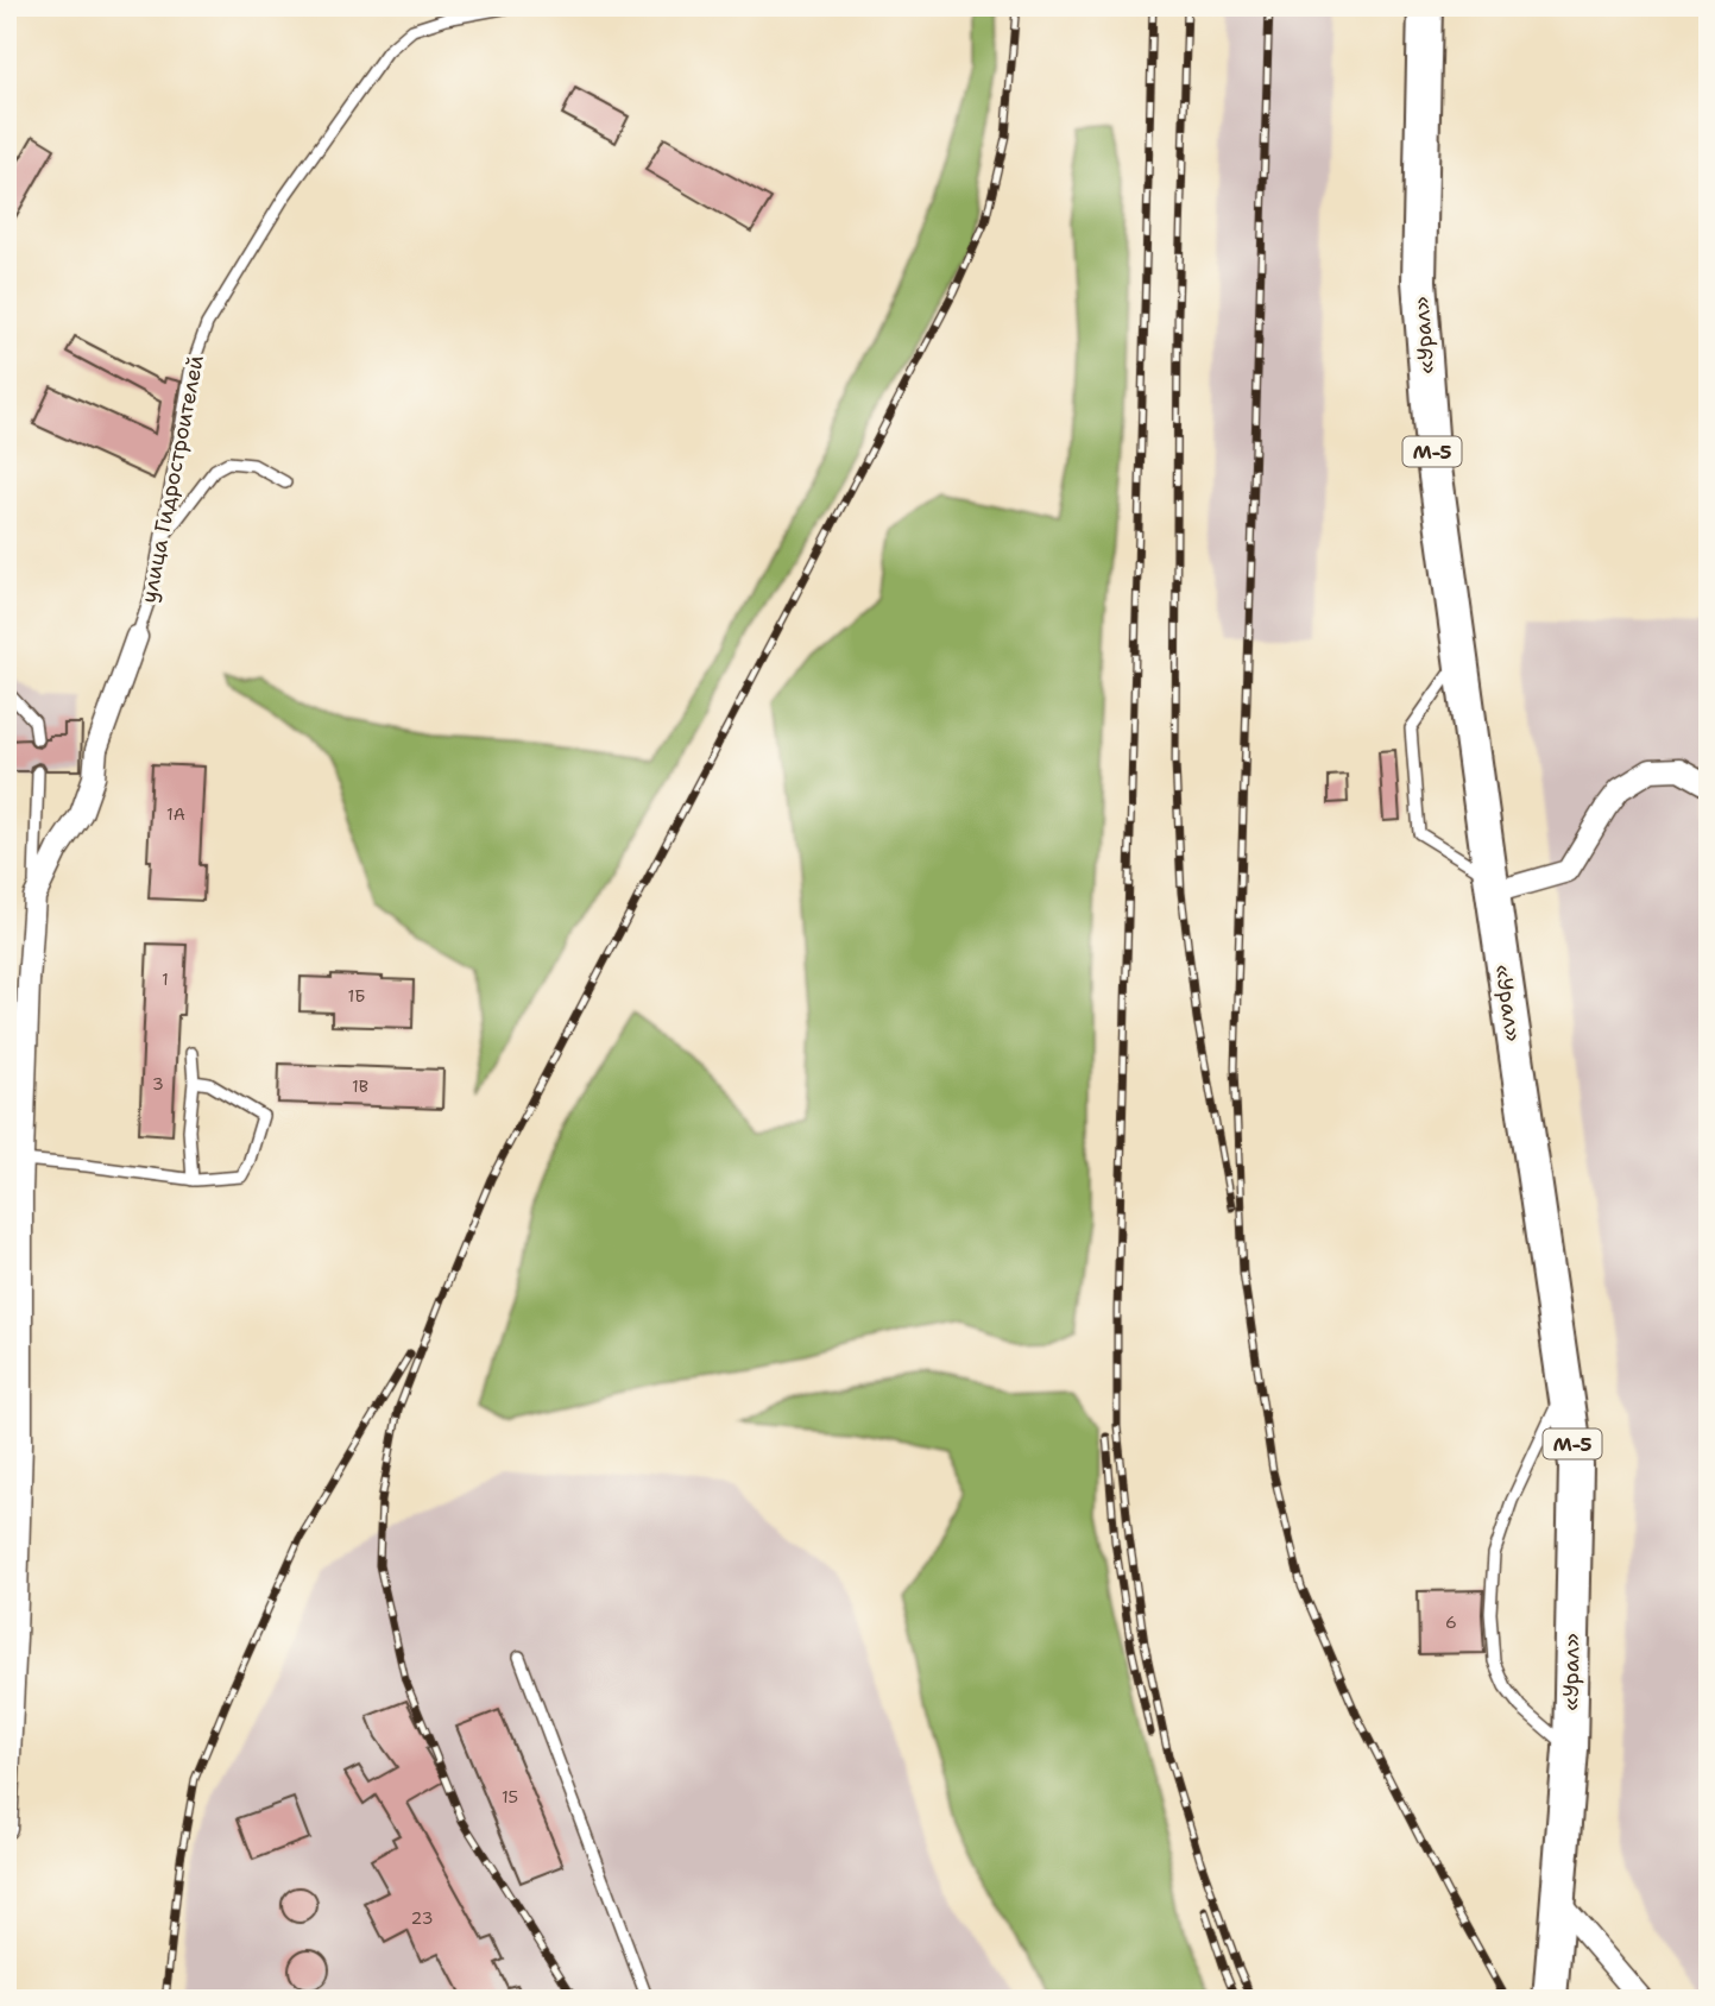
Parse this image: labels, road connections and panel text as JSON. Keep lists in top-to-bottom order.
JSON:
{
  "streets": {
    "highway": ["«Урал»", "М-5"],
    "street": ["улица Гидростроителей"]
  },
  "house_numbers": [
    "1А",
    "1",
    "1Б",
    "3",
    "1В",
    "6",
    "15",
    "23"
  ]
}
